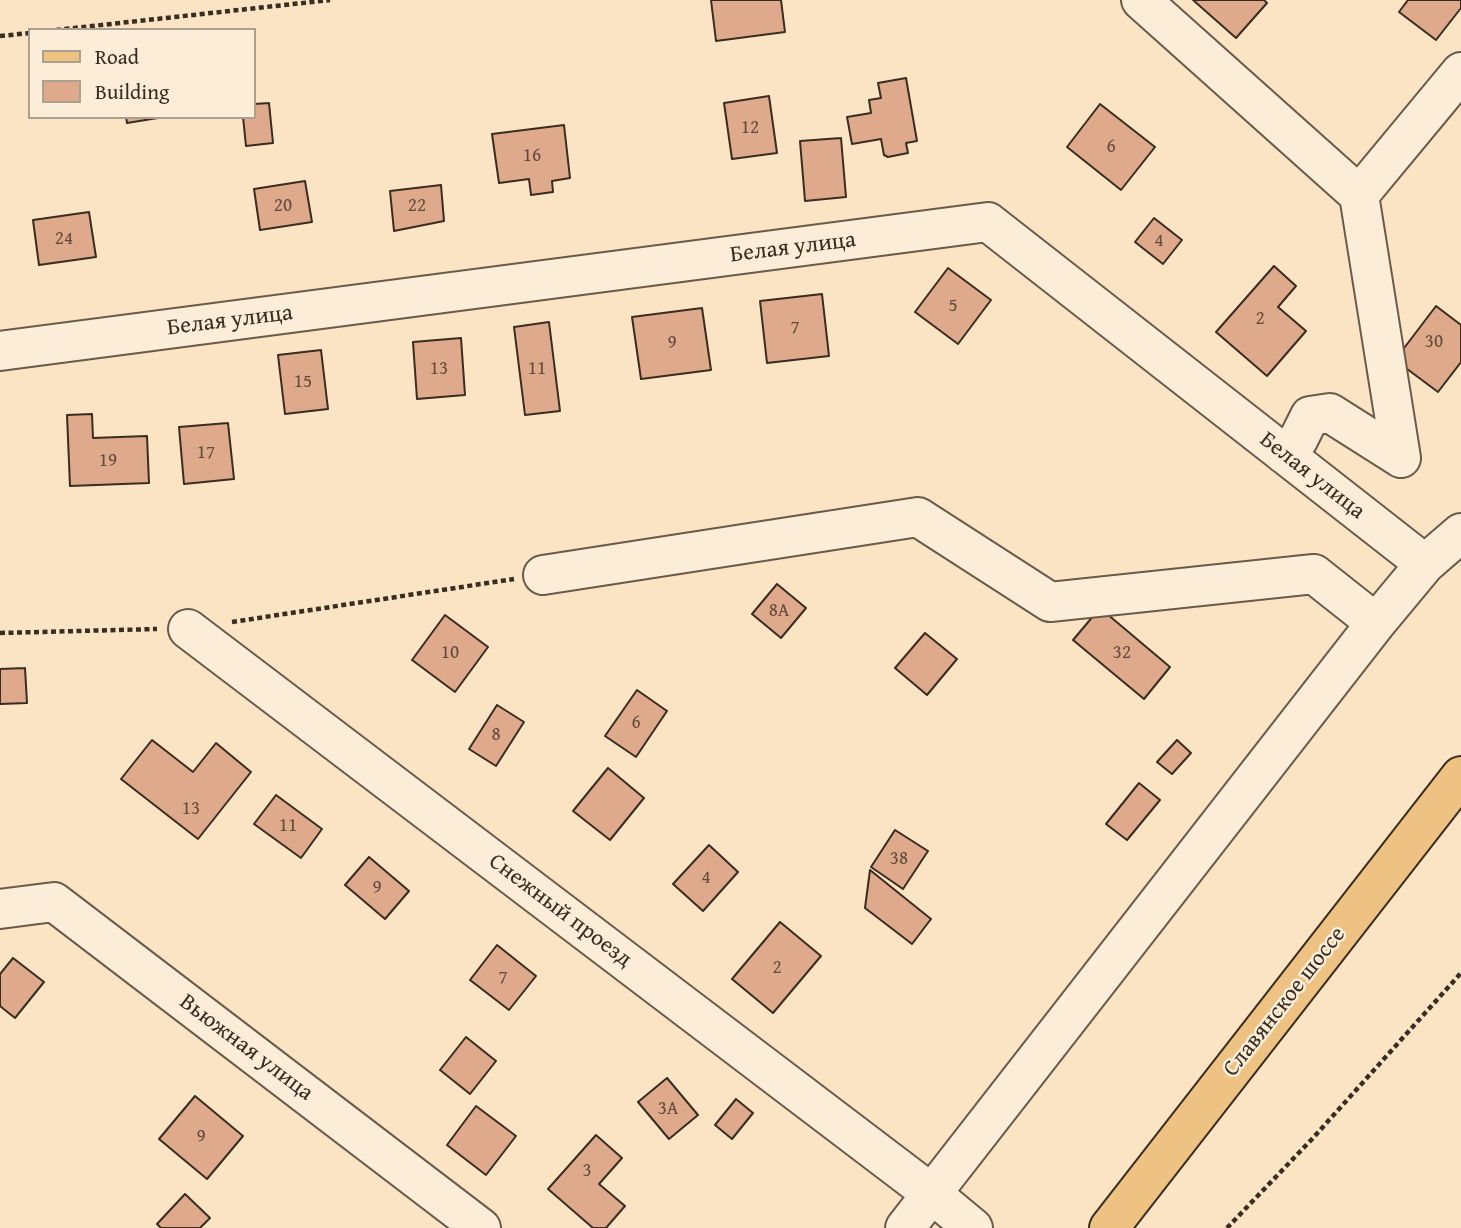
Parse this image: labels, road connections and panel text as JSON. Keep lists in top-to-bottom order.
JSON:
{
  "streets": {
    "main road": ["Славянское шоссе"],
    "street": ["Белая улица", "Снежный проезд", "Вьюжная улица"]
  },
  "house_numbers": [
    "12",
    "6",
    "16",
    "20",
    "22",
    "24",
    "4",
    "5",
    "2",
    "7",
    "30",
    "9",
    "13",
    "11",
    "15",
    "17",
    "19",
    "8А",
    "10",
    "32",
    "6",
    "8",
    "13",
    "11",
    "38",
    "4",
    "9",
    "2",
    "7",
    "3А",
    "9",
    "3"
  ],
  "legend": ["Road", "Building"]
}
